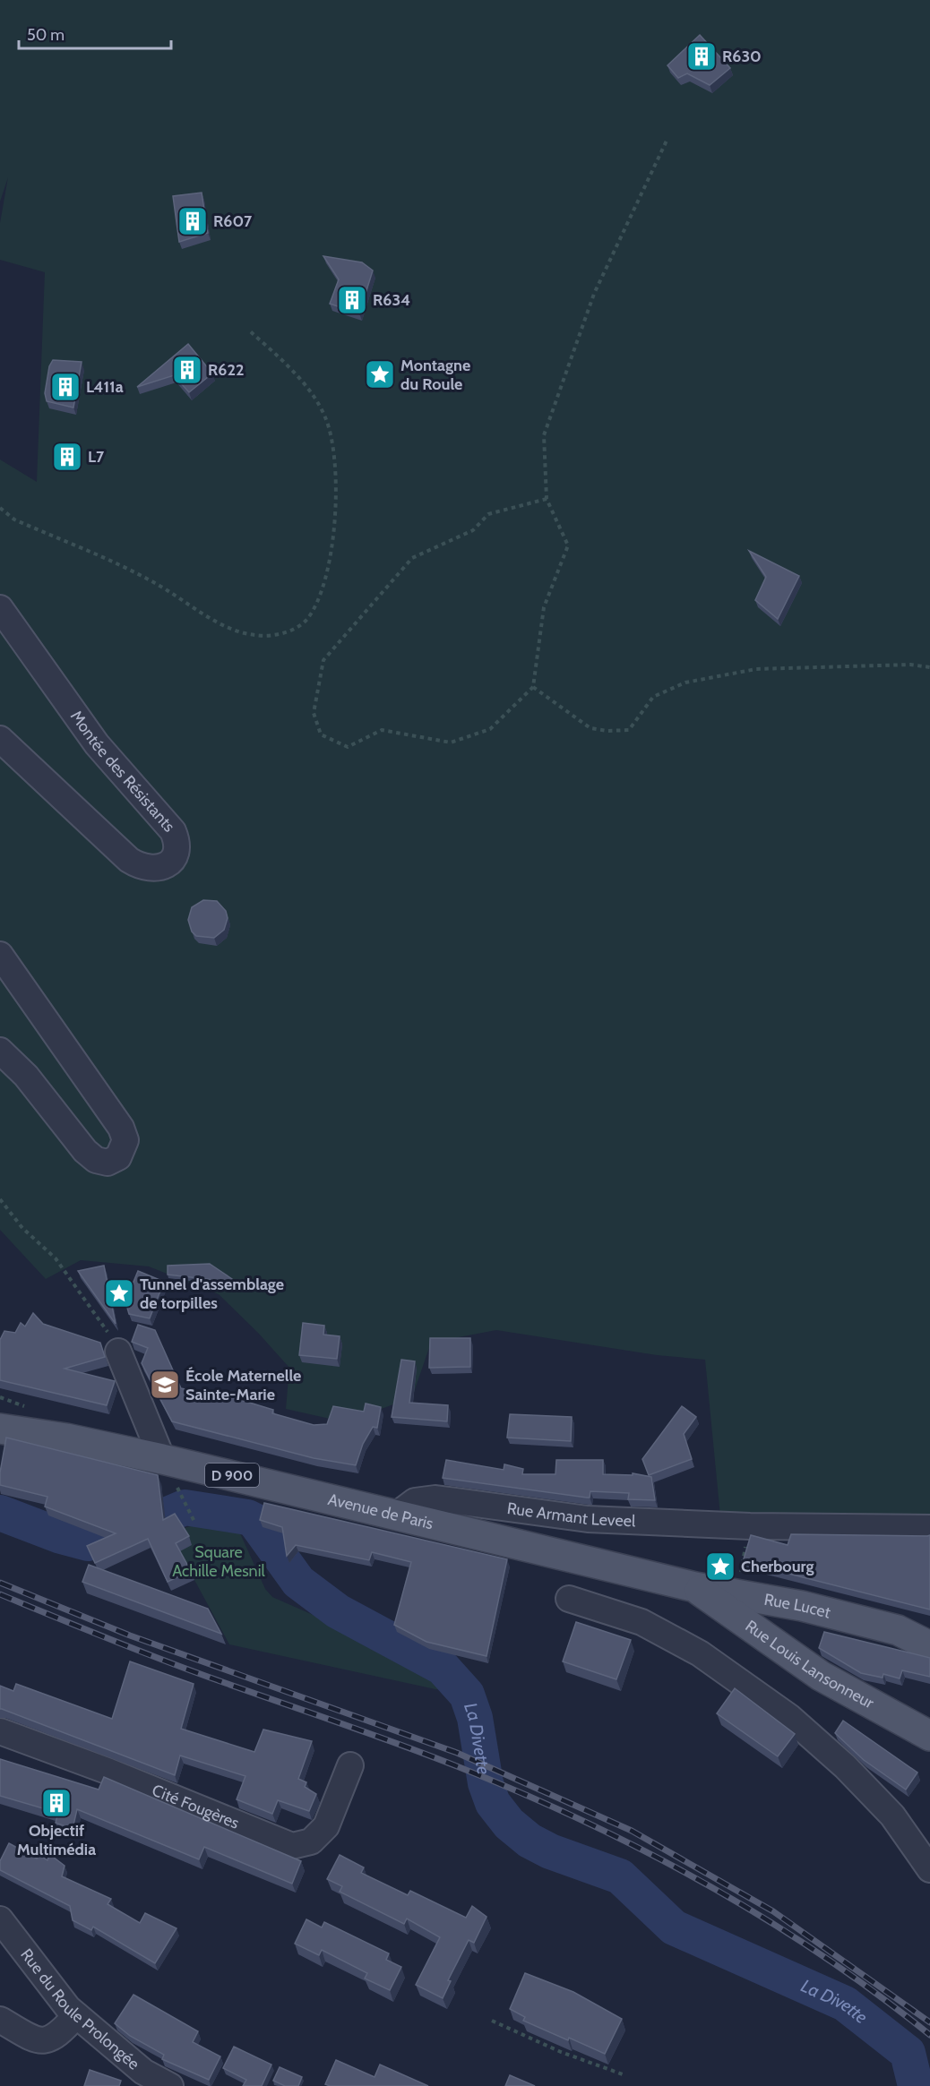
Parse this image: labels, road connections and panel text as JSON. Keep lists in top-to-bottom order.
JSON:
{
  "streets": {
    "main road": [
      "D 900",
      "Avenue de Paris",
      "Rue Lucet",
      "Rue Louis Lansonneur"
    ],
    "street": [
      "Montée des Résistants",
      "Rue Armant Leveel",
      "Cité Fougères",
      "Rue du Roule Prolongée"
    ]
  },
  "crossings": [
    ["Avenue de Paris", "Rue Armant Leveel"],
    ["Avenue de Paris", "Rue Lucet"],
    ["Avenue de Paris", "Rue Louis Lansonneur"],
    ["Rue Lucet", "Rue Louis Lansonneur"]
  ],
  "water": ["La Divette"],
  "parks": ["Square Achille Mesnil"],
  "places": {
    "building": [
      "R630",
      "R607",
      "R634",
      "R622",
      "L411a",
      "L7",
      "Objectif Multimédia"
    ],
    "place": ["Montagne du Roule", "Tunnel d'assemblage de torpilles", "Cherbourg"],
    "school or university": ["École Maternelle Sainte-Marie"]
  },
  "scale_bar": "50 m"
}
